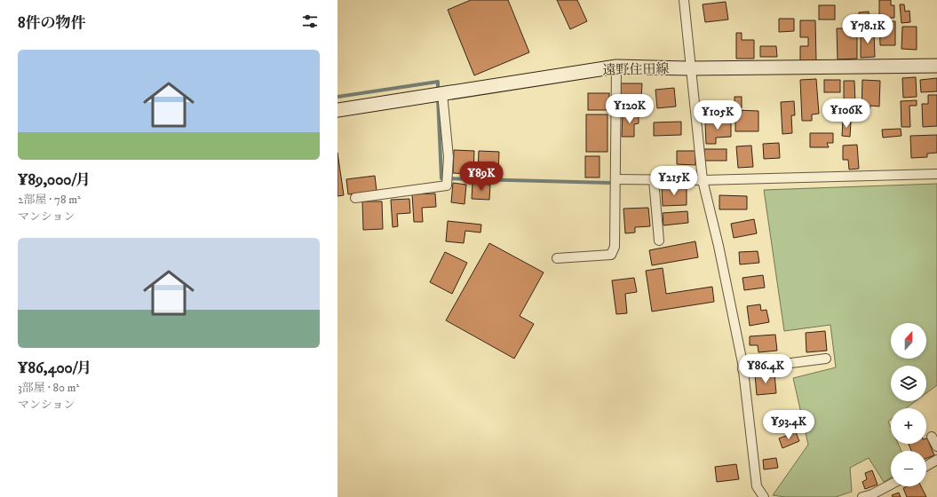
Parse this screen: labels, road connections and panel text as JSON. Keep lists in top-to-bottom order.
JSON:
{
  "streets": {
    "main road": ["遠野住田線"]
  },
  "north": "top",
  "page": {
    "heading": "8件の物件",
    "price": [
      "¥78.1K",
      "¥120K",
      "¥106K",
      "¥105K",
      "¥89K",
      "¥215K",
      "¥86.4K",
      "¥93.4K"
    ],
    "list": [
      {
        "name": "¥89,000/月",
        "note": "2部屋 · 78 m² · マンション"
      },
      {
        "name": "¥86,400/月",
        "note": "3部屋 · 80 m² · マンション"
      }
    ],
    "map_buttons": ["+", "−"]
  }
}
